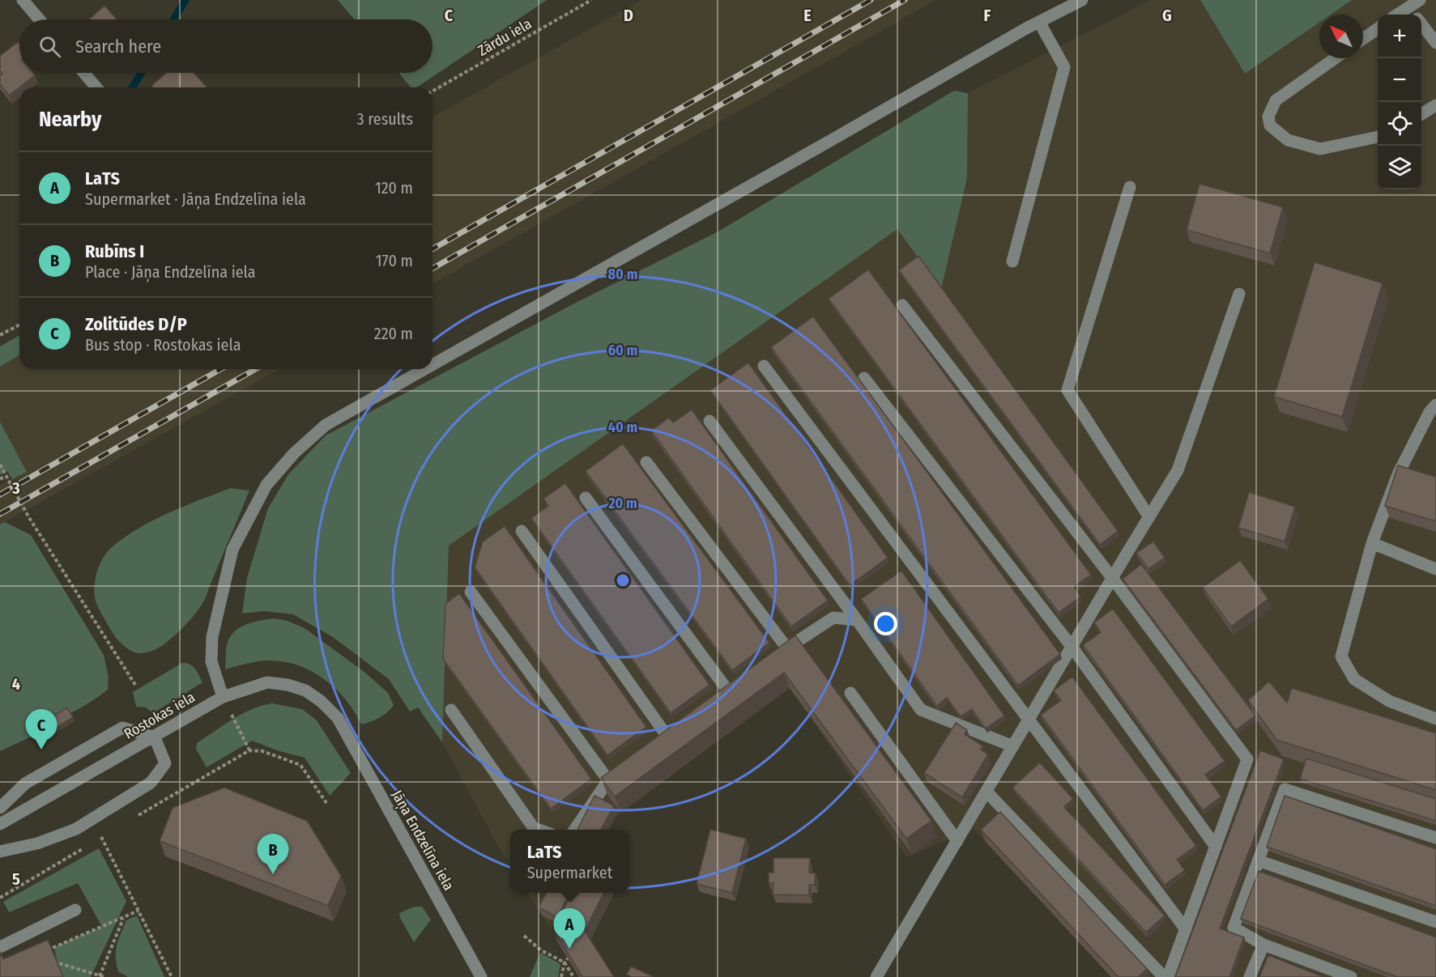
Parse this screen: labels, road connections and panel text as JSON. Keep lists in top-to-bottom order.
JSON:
{
  "streets": {
    "street": ["Rostokas iela", "Jāņa Endzelīna iela"],
    "path": ["Zārdu iela"]
  },
  "crossings": [
    ["Rostokas iela", "Jāņa Endzelīna iela"]
  ],
  "north": "top left",
  "page": {
    "map_buttons": ["+", "−"],
    "search": "Search here",
    "heading": ["Nearby", "3 results"],
    "list": [
      {
        "mark": "A",
        "name": "LaTS",
        "note": "Supermarket · Jāņa Endzelīna iela",
        "value": "120 m"
      },
      {
        "mark": "B",
        "name": "Rubīns I",
        "note": "Place · Jāņa Endzelīna iela",
        "value": "170 m"
      },
      {
        "mark": "C",
        "name": "Zolitūdes D/P",
        "note": "Bus stop · Rostokas iela",
        "value": "220 m"
      }
    ],
    "pins": ["C", "B", "A"],
    "popup": ["LaTS", "Supermarket"]
  },
  "grid": {
    "columns": [
      "C",
      "D",
      "E",
      "F",
      "G"
    ],
    "rows": ["3", "4", "5"]
  },
  "rings": [
    "80 m",
    "60 m",
    "40 m",
    "20 m"
  ]
}
